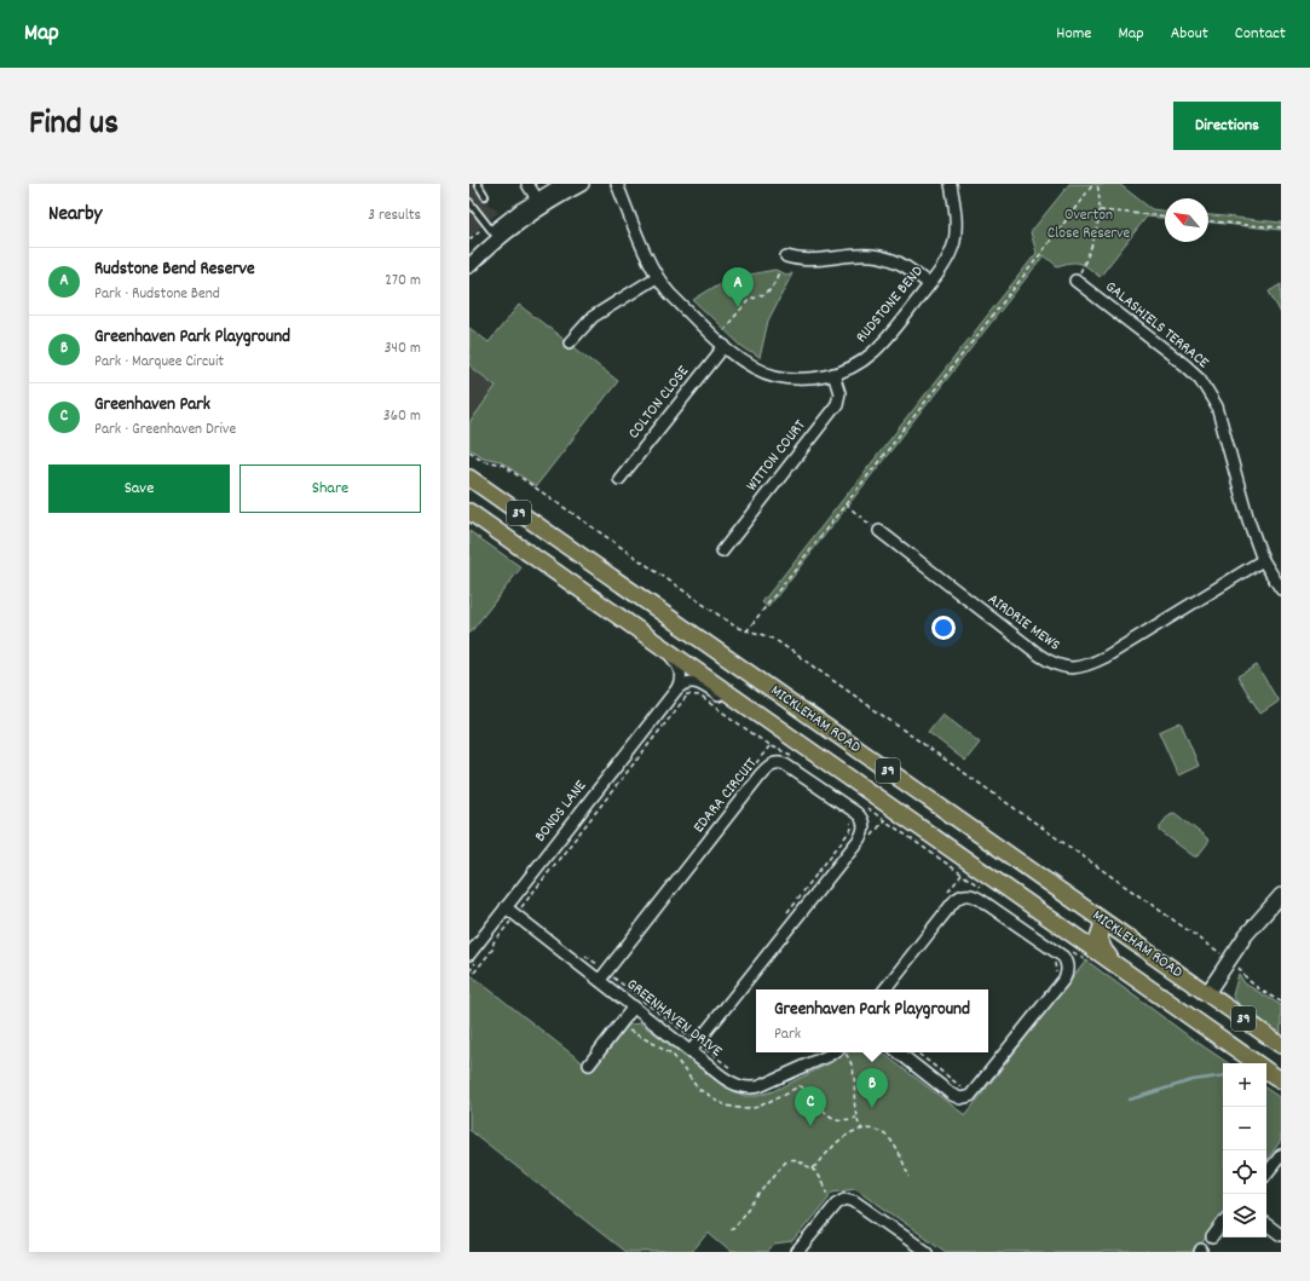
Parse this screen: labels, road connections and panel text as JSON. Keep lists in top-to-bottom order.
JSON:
{
  "streets": {
    "main road": ["39", "MICKLEHAM ROAD"],
    "street": [
      "RUDSTONE BEND",
      "GALASHIELS TERRACE",
      "COLTON CLOSE",
      "WITTON COURT",
      "AIRDRIE MEWS",
      "EDARA CIRCUIT",
      "BONDS LANE",
      "GREENHAVEN DRIVE"
    ]
  },
  "crossings": [
    ["RUDSTONE BEND", "COLTON CLOSE"],
    ["RUDSTONE BEND", "WITTON COURT"],
    ["GALASHIELS TERRACE", "AIRDRIE MEWS"],
    ["EDARA CIRCUIT", "GREENHAVEN DRIVE"],
    ["BONDS LANE", "GREENHAVEN DRIVE"]
  ],
  "parks": ["Overton Close Reserve"],
  "north": "top left",
  "page": {
    "header": "Map",
    "nav": [
      "Home",
      "Map",
      "About",
      "Contact"
    ],
    "title": "Find us",
    "buttons": [
      "Directions",
      ["Save", "Share"]
    ],
    "heading": ["Nearby", "3 results"],
    "list": [
      {
        "mark": "A",
        "name": "Rudstone Bend Reserve",
        "note": "Park · Rudstone Bend",
        "value": "270 m"
      },
      {
        "mark": "B",
        "name": "Greenhaven Park Playground",
        "note": "Park · Marquee Circuit",
        "value": "340 m"
      },
      {
        "mark": "C",
        "name": "Greenhaven Park",
        "note": "Park · Greenhaven Drive",
        "value": "360 m"
      }
    ],
    "pins": ["A", "B", "C"],
    "popup": ["Greenhaven Park Playground", "Park"],
    "map_buttons": ["+", "−"]
  }
}
